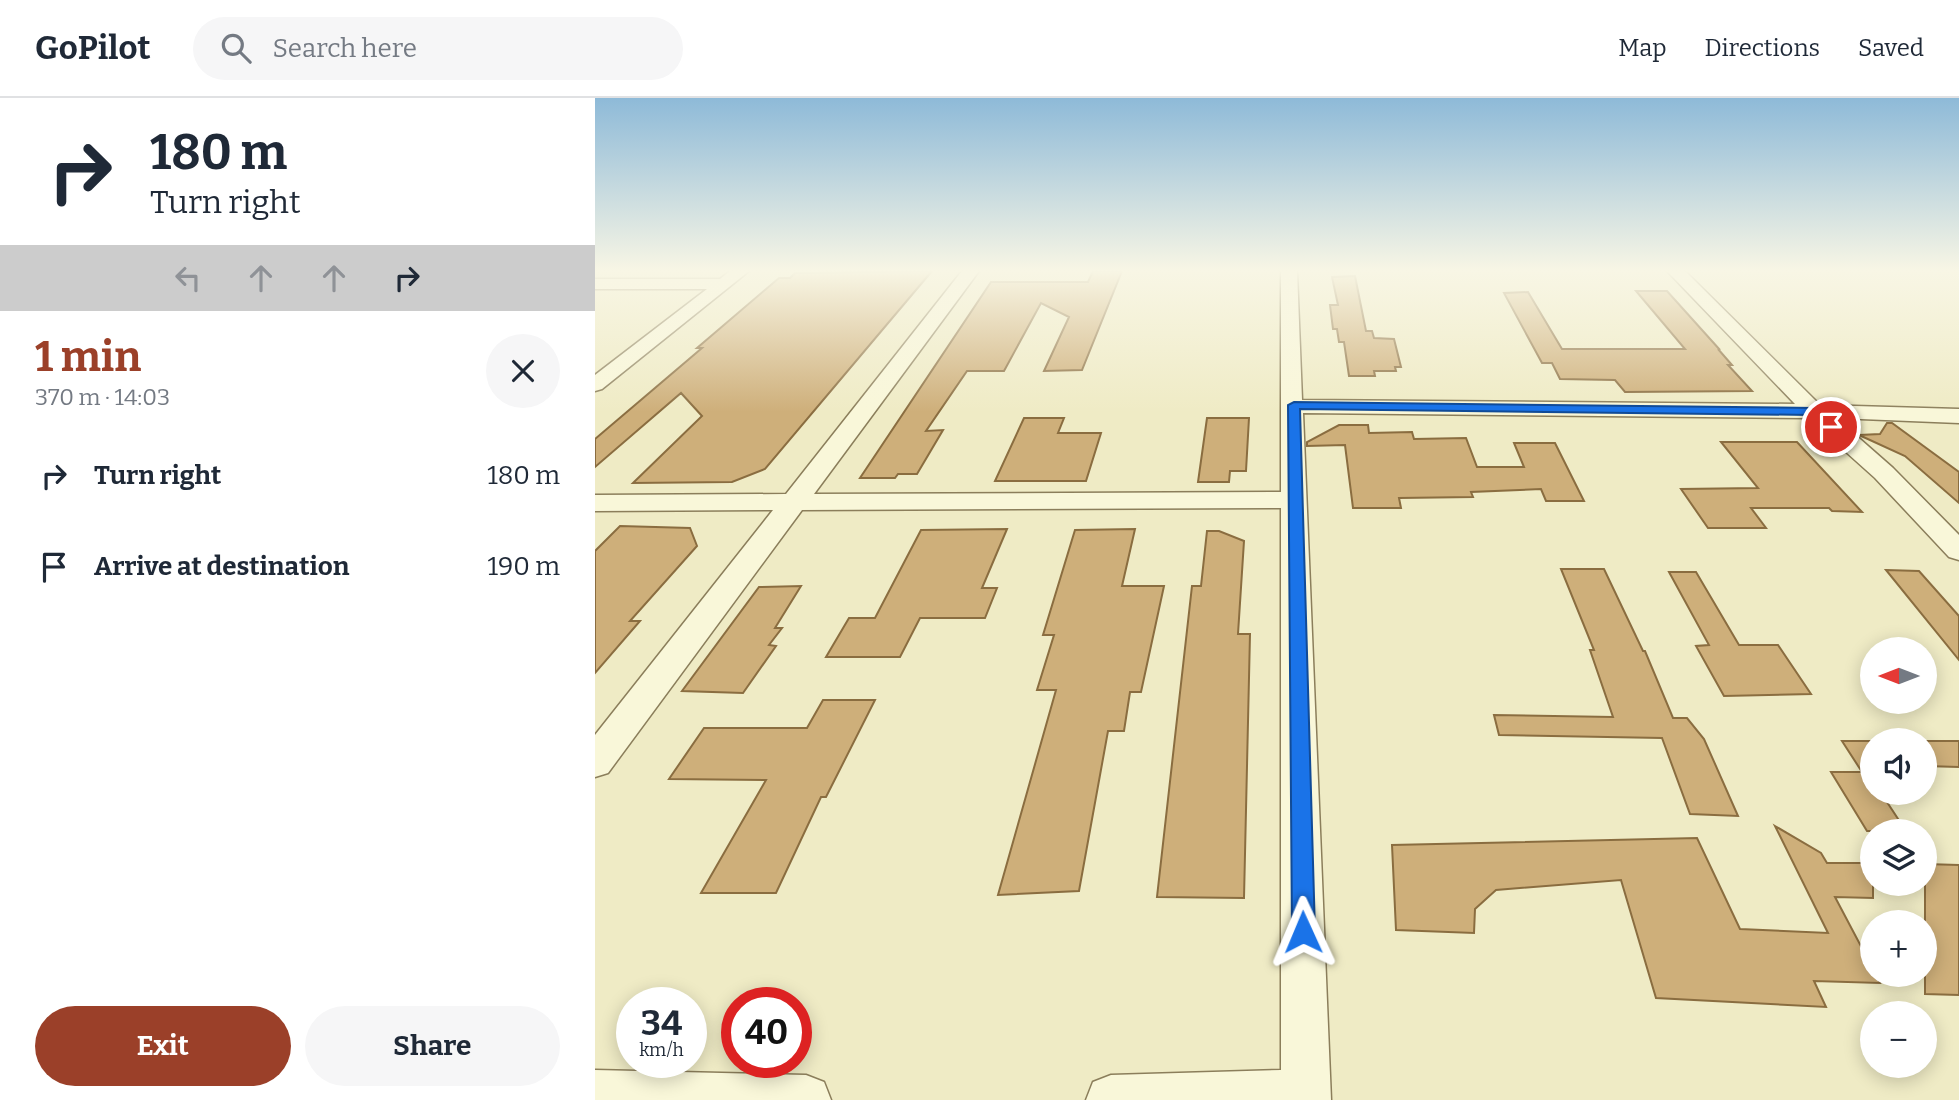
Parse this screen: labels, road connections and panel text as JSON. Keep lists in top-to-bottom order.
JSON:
{
  "north": "left",
  "page": {
    "header": "GoPilot",
    "search": "Search here",
    "nav": ["Map", "Directions", "Saved"],
    "turn": ["180 m", "Turn right"],
    "heading": ["1 min", "370 m · 14:03"],
    "list": [
      {
        "name": "Turn right",
        "value": "180 m"
      },
      {
        "name": "Arrive at destination",
        "value": "190 m"
      }
    ],
    "map_buttons": ["+", "−"],
    "speed": "34 km/h",
    "limit": "40",
    "buttons": ["Exit", "Share"]
  }
}
